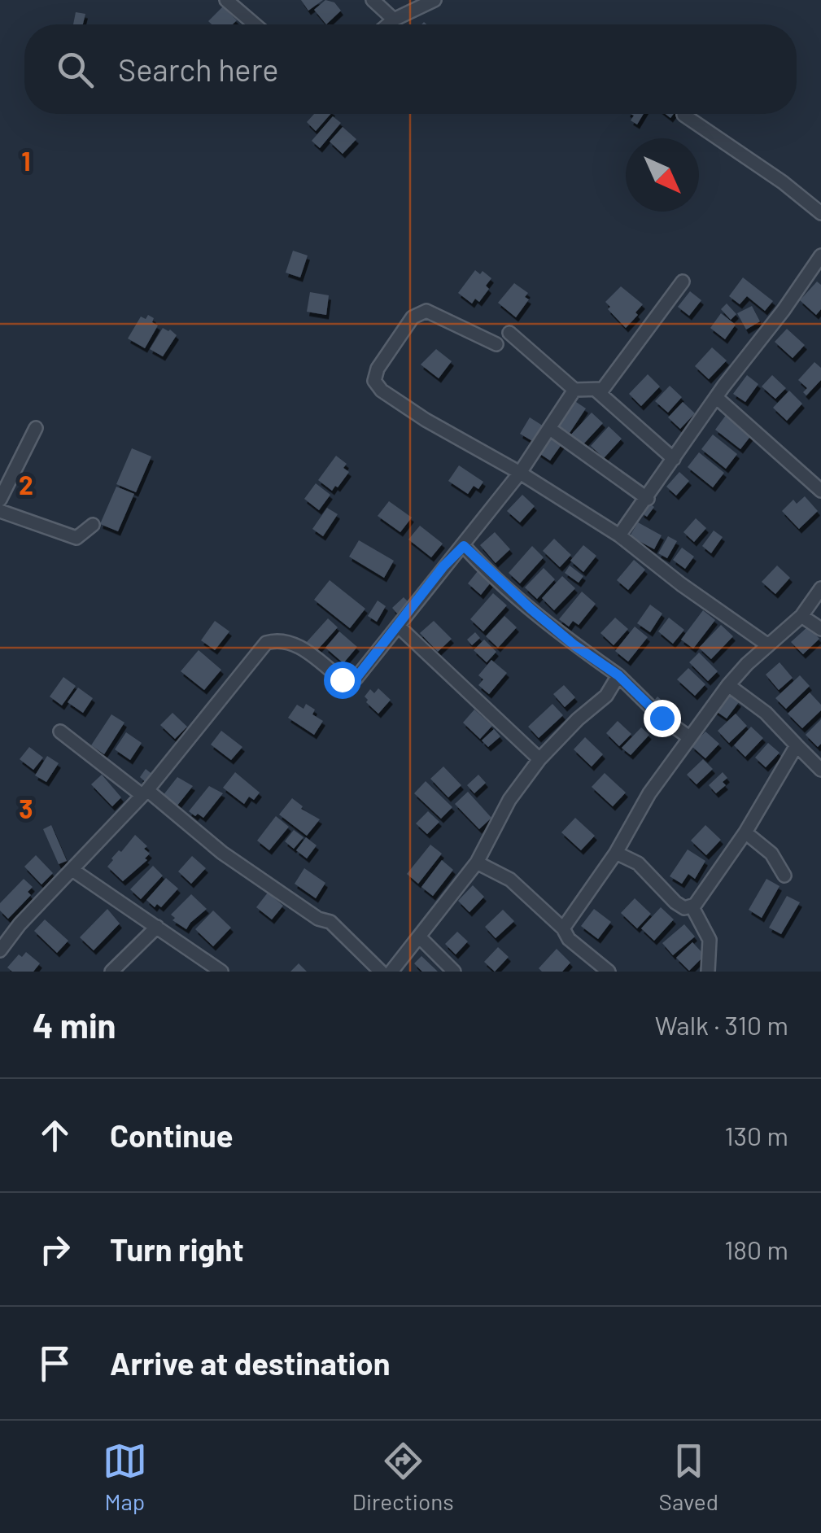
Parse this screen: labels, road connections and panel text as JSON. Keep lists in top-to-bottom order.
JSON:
{
  "north": "bottom right",
  "page": {
    "search": "Search here",
    "heading": ["4 min", "Walk · 310 m"],
    "list": [
      ["Continue", "130 m"],
      ["Turn right", "180 m"],
      "Arrive at destination"
    ],
    "nav": ["Map", "Directions", "Saved"]
  },
  "grid": {
    "rows": ["1", "2", "3"]
  }
}
